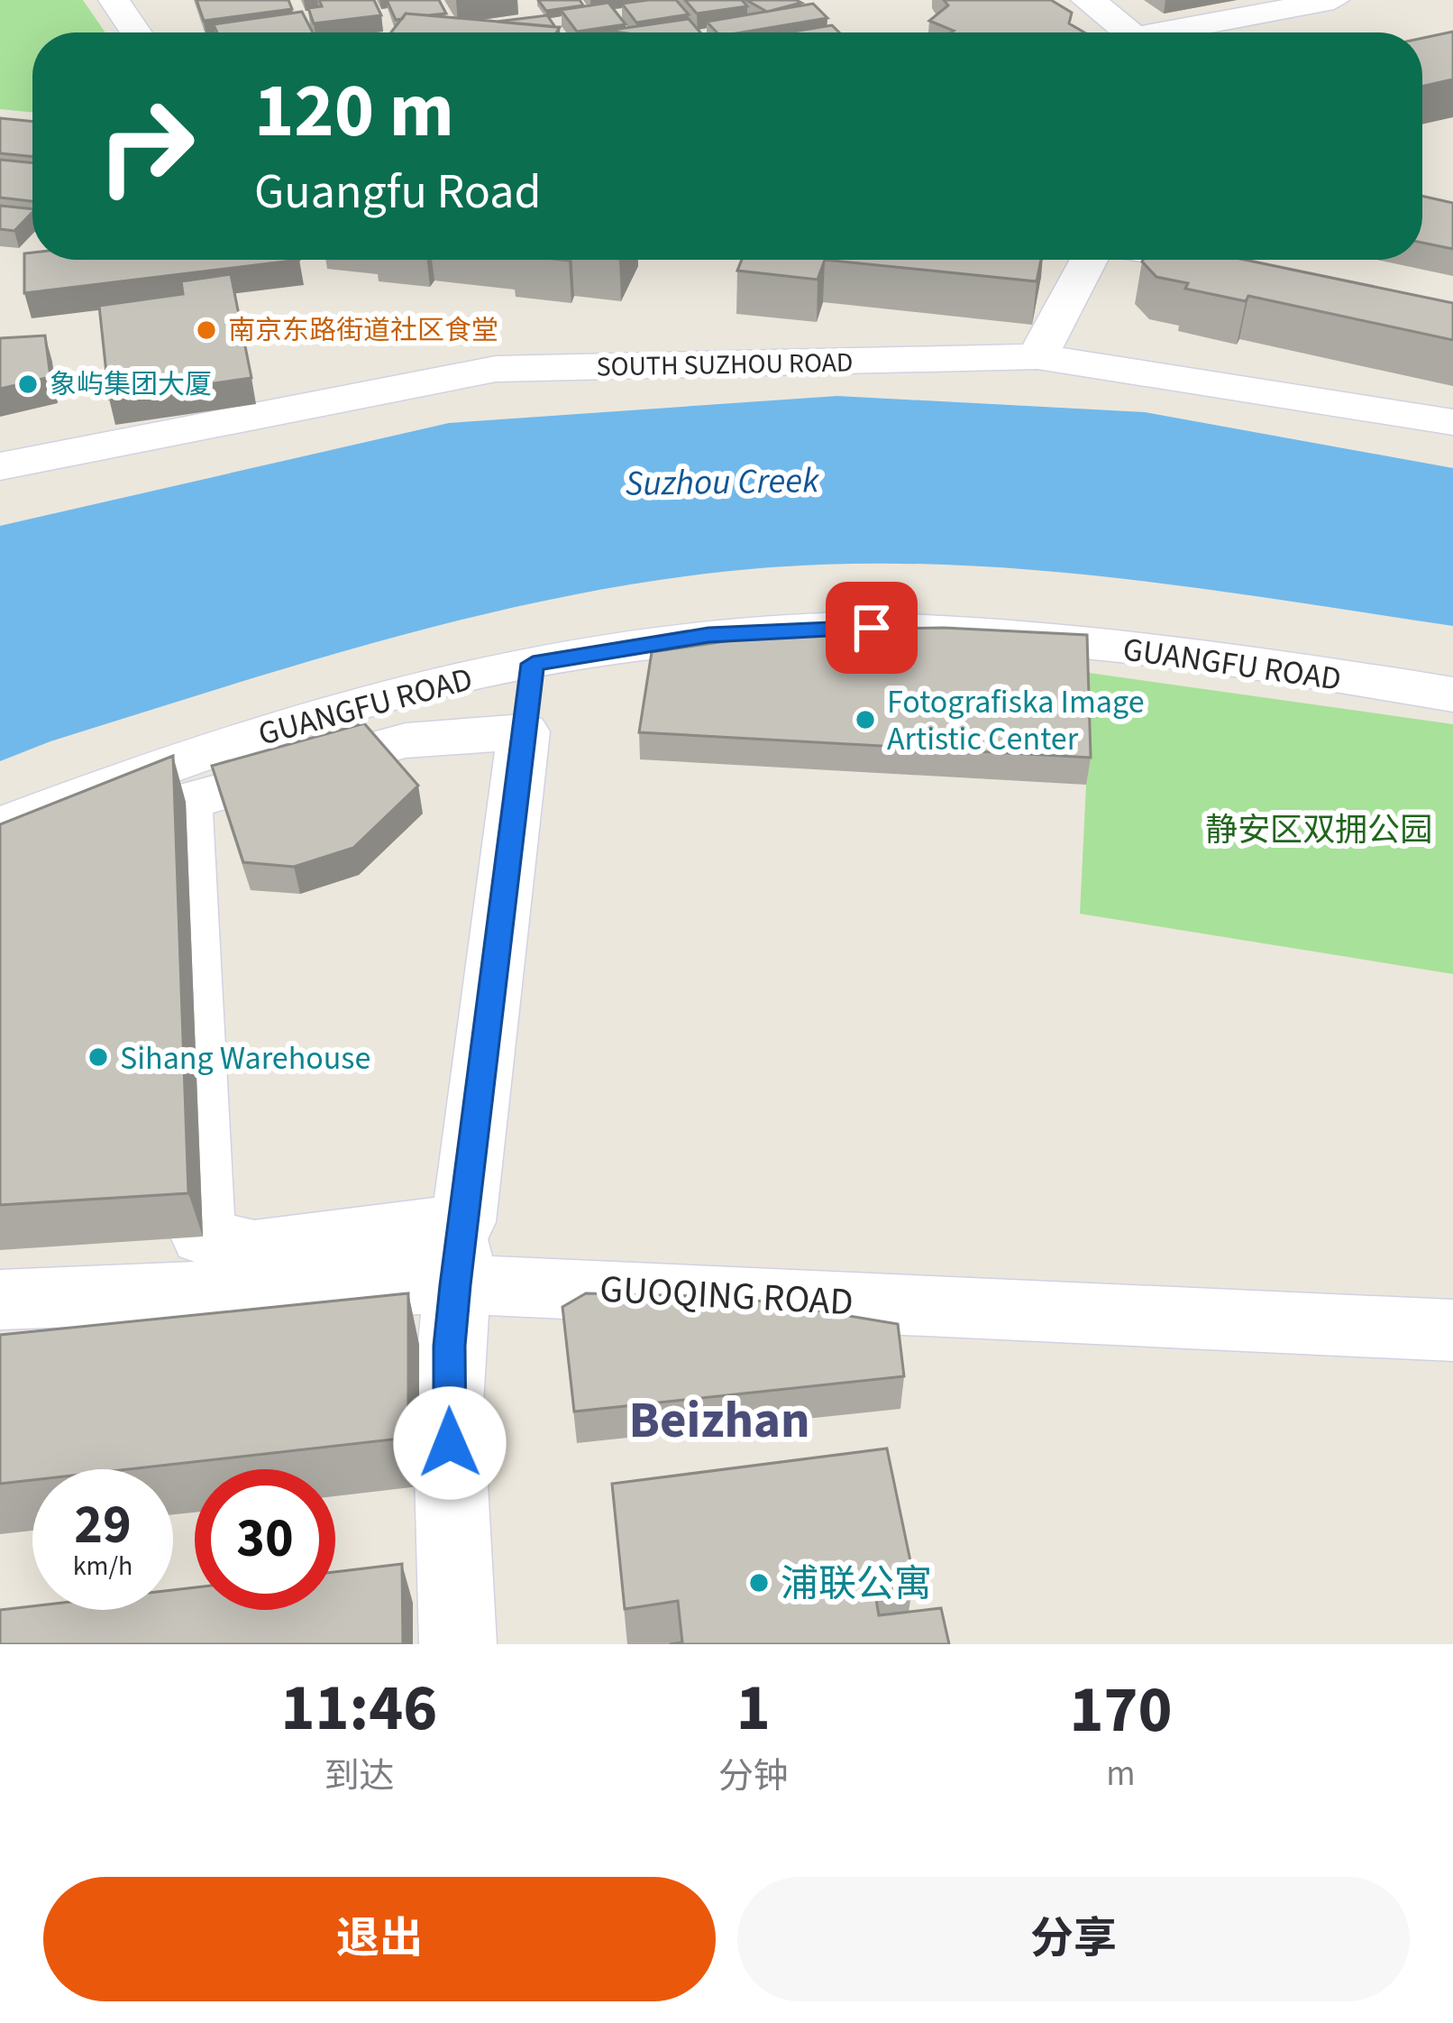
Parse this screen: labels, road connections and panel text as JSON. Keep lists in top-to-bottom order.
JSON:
{
  "streets": {
    "street": ["SOUTH SUZHOU ROAD", "GUANGFU ROAD", "GUOQING ROAD"]
  },
  "districts": ["Beizhan"],
  "water": ["Suzhou Creek"],
  "parks": ["静安区双拥公园"],
  "places": [
    "南京东路街道社区食堂",
    "象屿集团大厦",
    "Fotografiska Image Artistic Center",
    "Sihang Warehouse",
    "浦联公寓"
  ],
  "page": {
    "turn": ["120 m", "Guangfu Road"],
    "speed": "29 km/h",
    "limit": "30",
    "eta": [
      "11:46",
      "到达",
      "1",
      "分钟",
      "170",
      "m"
    ],
    "buttons": ["退出", "分享"]
  }
}
